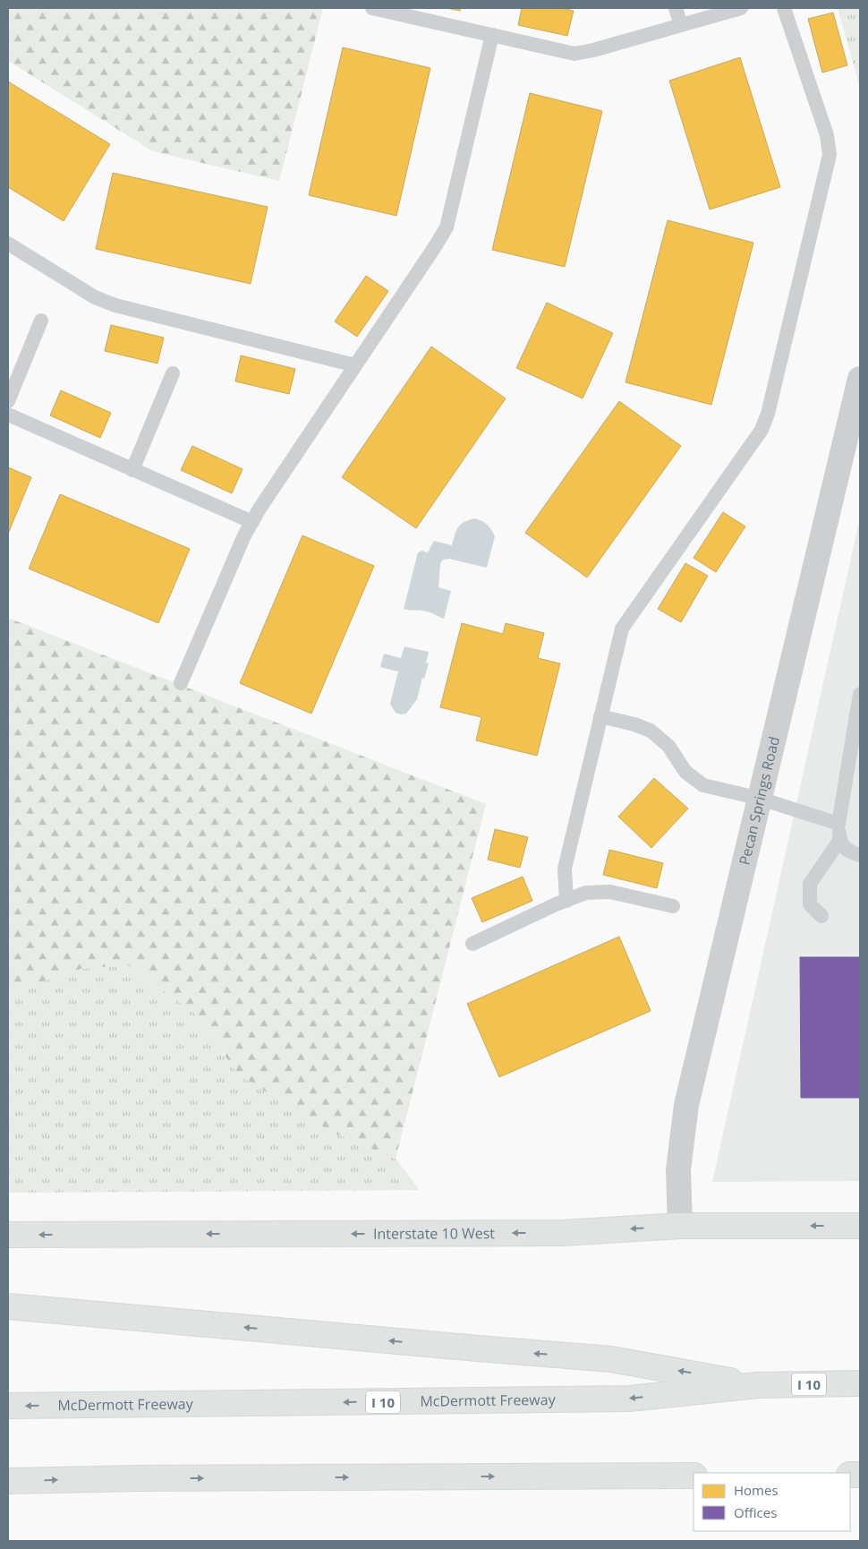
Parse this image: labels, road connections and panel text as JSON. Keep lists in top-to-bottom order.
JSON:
{
  "streets": {
    "main road": ["Interstate 10 West", "I 10", "McDermott Freeway"],
    "street": ["Pecan Springs Road"]
  },
  "crossings": [
    ["Pecan Springs Road", "Interstate 10 West"]
  ],
  "legend": ["Homes", "Offices"]
}
